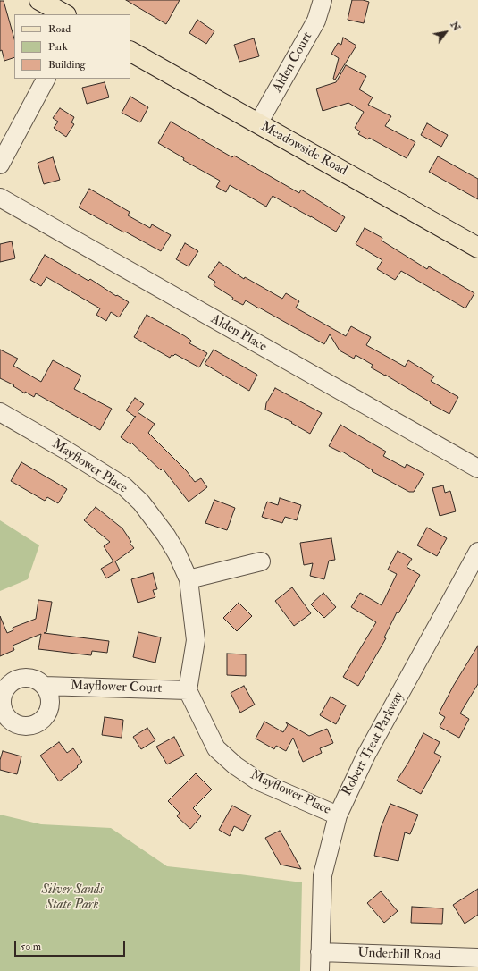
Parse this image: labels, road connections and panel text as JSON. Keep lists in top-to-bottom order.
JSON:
{
  "streets": {
    "main road": ["Meadowside Road"],
    "street": [
      "Alden Court",
      "Alden Place",
      "Mayflower Place",
      "Mayflower Court",
      "Robert Treat Parkway",
      "Underhill Road"
    ]
  },
  "crossings": [
    ["Alden Court", "Meadowside Road"],
    ["Mayflower Place", "Mayflower Court"],
    ["Mayflower Place", "Robert Treat Parkway"],
    ["Robert Treat Parkway", "Underhill Road"]
  ],
  "parks": ["Silver Sands State Park"],
  "legend": ["Road", "Park", "Building"],
  "scale_bar": "50 m",
  "north": "top right"
}
